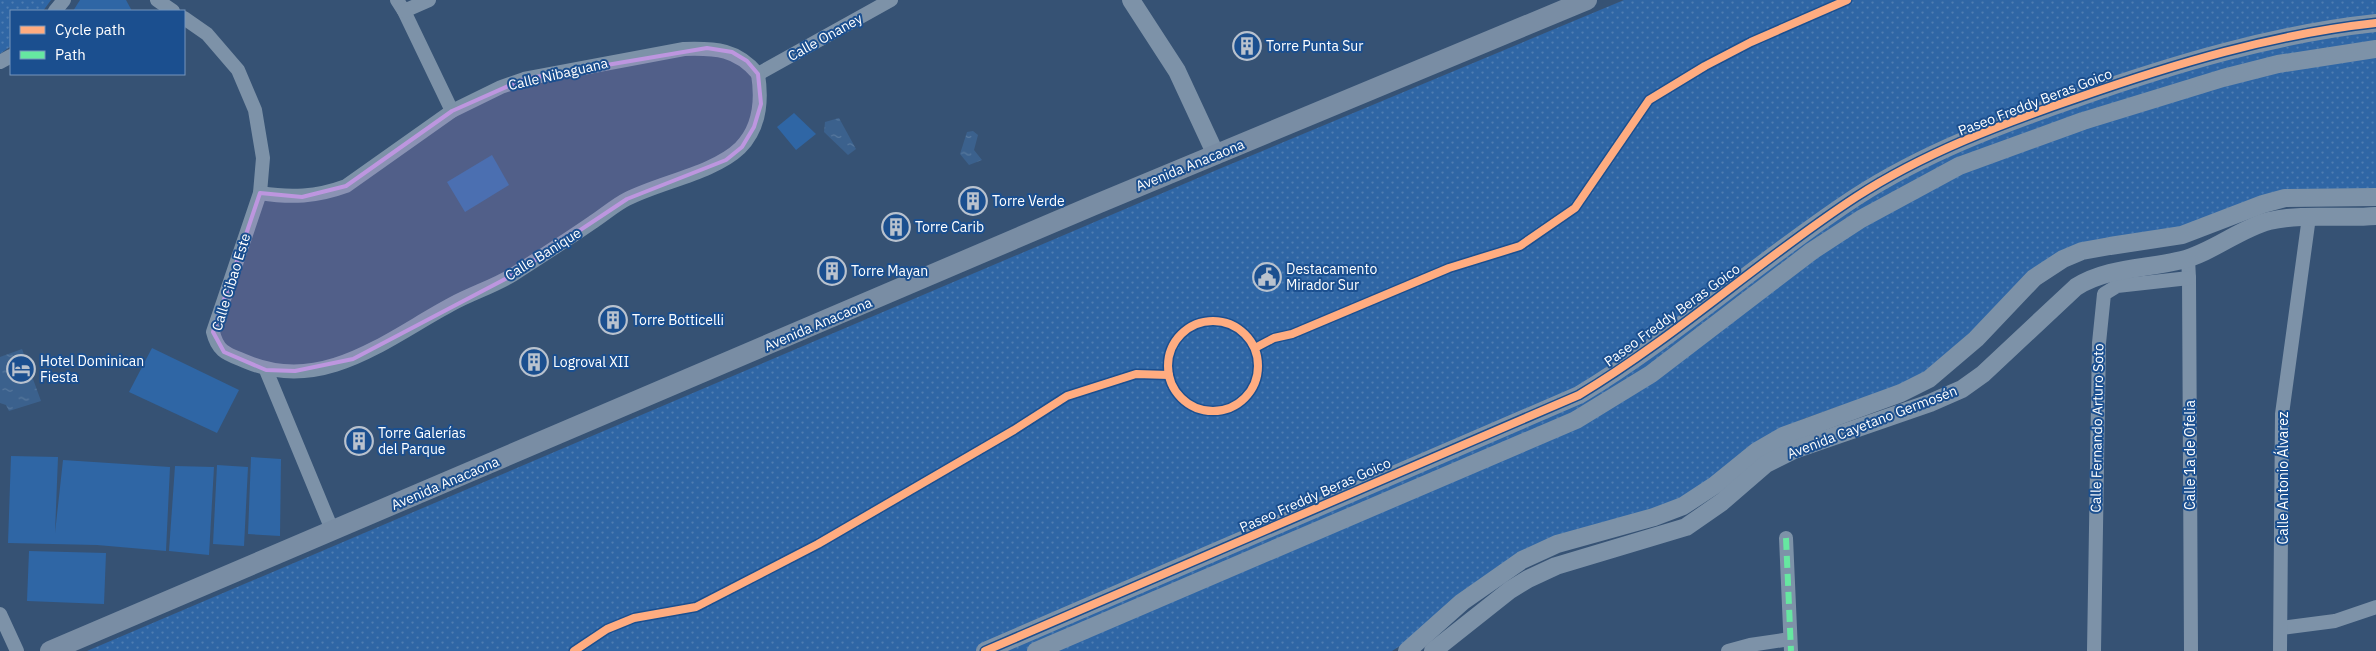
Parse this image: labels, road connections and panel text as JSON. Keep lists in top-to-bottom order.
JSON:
{
  "streets": {
    "main road": ["Avenida Anacaona"],
    "street": [
      "Calle Onaney",
      "Calle Nibaguana",
      "Paseo Freddy Beras Goico",
      "Calle Banique",
      "Calle Cibao Este",
      "Avenida Cayetano Germosén",
      "Calle Fernando Arturo Soto",
      "Calle 1a de Ofelia",
      "Calle Antonio Álvarez"
    ]
  },
  "crossings": [
    ["Calle Onaney", "Calle Nibaguana"],
    ["Calle Onaney", "Calle Banique"],
    ["Calle Nibaguana", "Calle Banique"],
    ["Calle Nibaguana", "Calle Cibao Este"],
    ["Calle Banique", "Calle Cibao Este"],
    ["Avenida Cayetano Germosén", "Calle 1a de Ofelia"],
    ["Avenida Cayetano Germosén", "Calle Antonio Álvarez"],
    ["Calle Fernando Arturo Soto", "Calle 1a de Ofelia"]
  ],
  "places": {
    "building": [
      "Torre Punta Sur",
      "Torre Verde",
      "Torre Carib",
      "Torre Mayan",
      "Torre Botticelli",
      "Logroval XII",
      "Torre Galerías del Parque"
    ],
    "public building": ["Destacamento Mirador Sur"],
    "hotel": ["Hotel Dominican Fiesta"]
  },
  "legend": ["Cycle path", "Path"]
}
